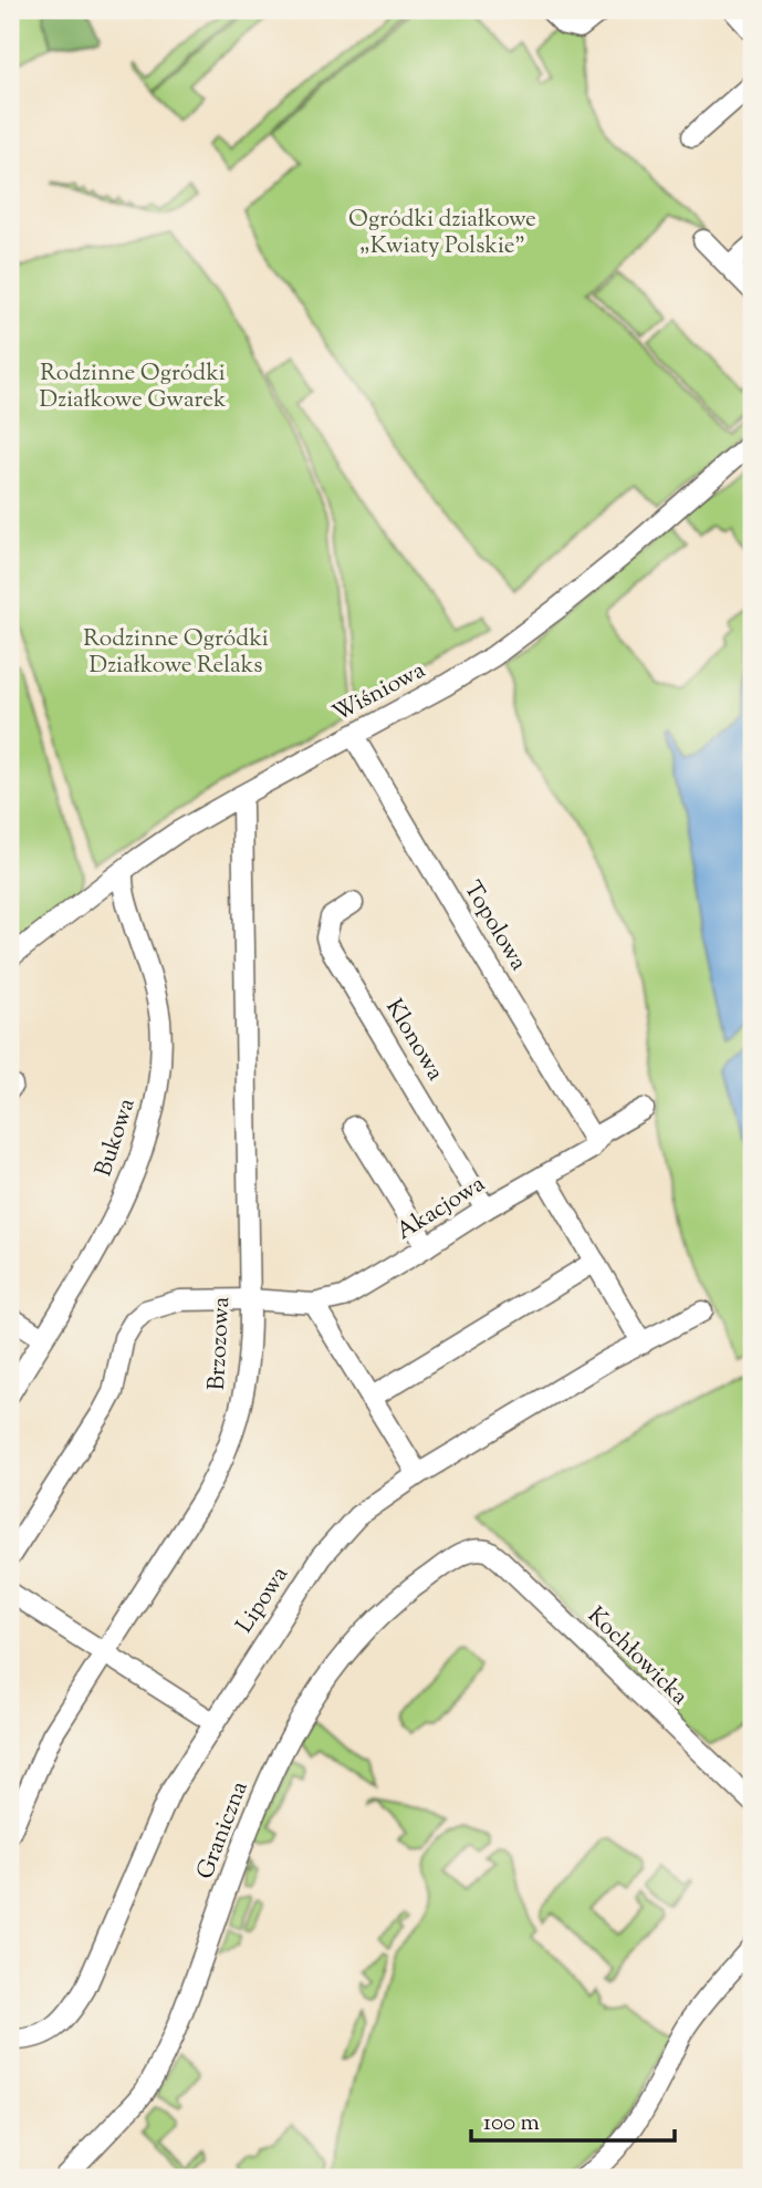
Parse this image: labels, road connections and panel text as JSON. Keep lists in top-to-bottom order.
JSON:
{
  "streets": {
    "street": [
      "Wiśniowa",
      "Topolowa",
      "Klonowa",
      "Bukowa",
      "Akacjowa",
      "Brzozowa",
      "Lipowa",
      "Kochłowicka",
      "Graniczna"
    ]
  },
  "crossings": [
    ["Wiśniowa", "Topolowa"],
    ["Wiśniowa", "Bukowa"],
    ["Wiśniowa", "Brzozowa"],
    ["Topolowa", "Akacjowa"],
    ["Klonowa", "Akacjowa"],
    ["Akacjowa", "Brzozowa"],
    ["Kochłowicka", "Graniczna"]
  ],
  "parks": ["Ogródki działkowe „Kwiaty Polskie”", "Rodzinne Ogródki Działkowe Gwarek", "Rodzinne Ogródki Działkowe Relaks"],
  "scale_bar": "100 m"
}
